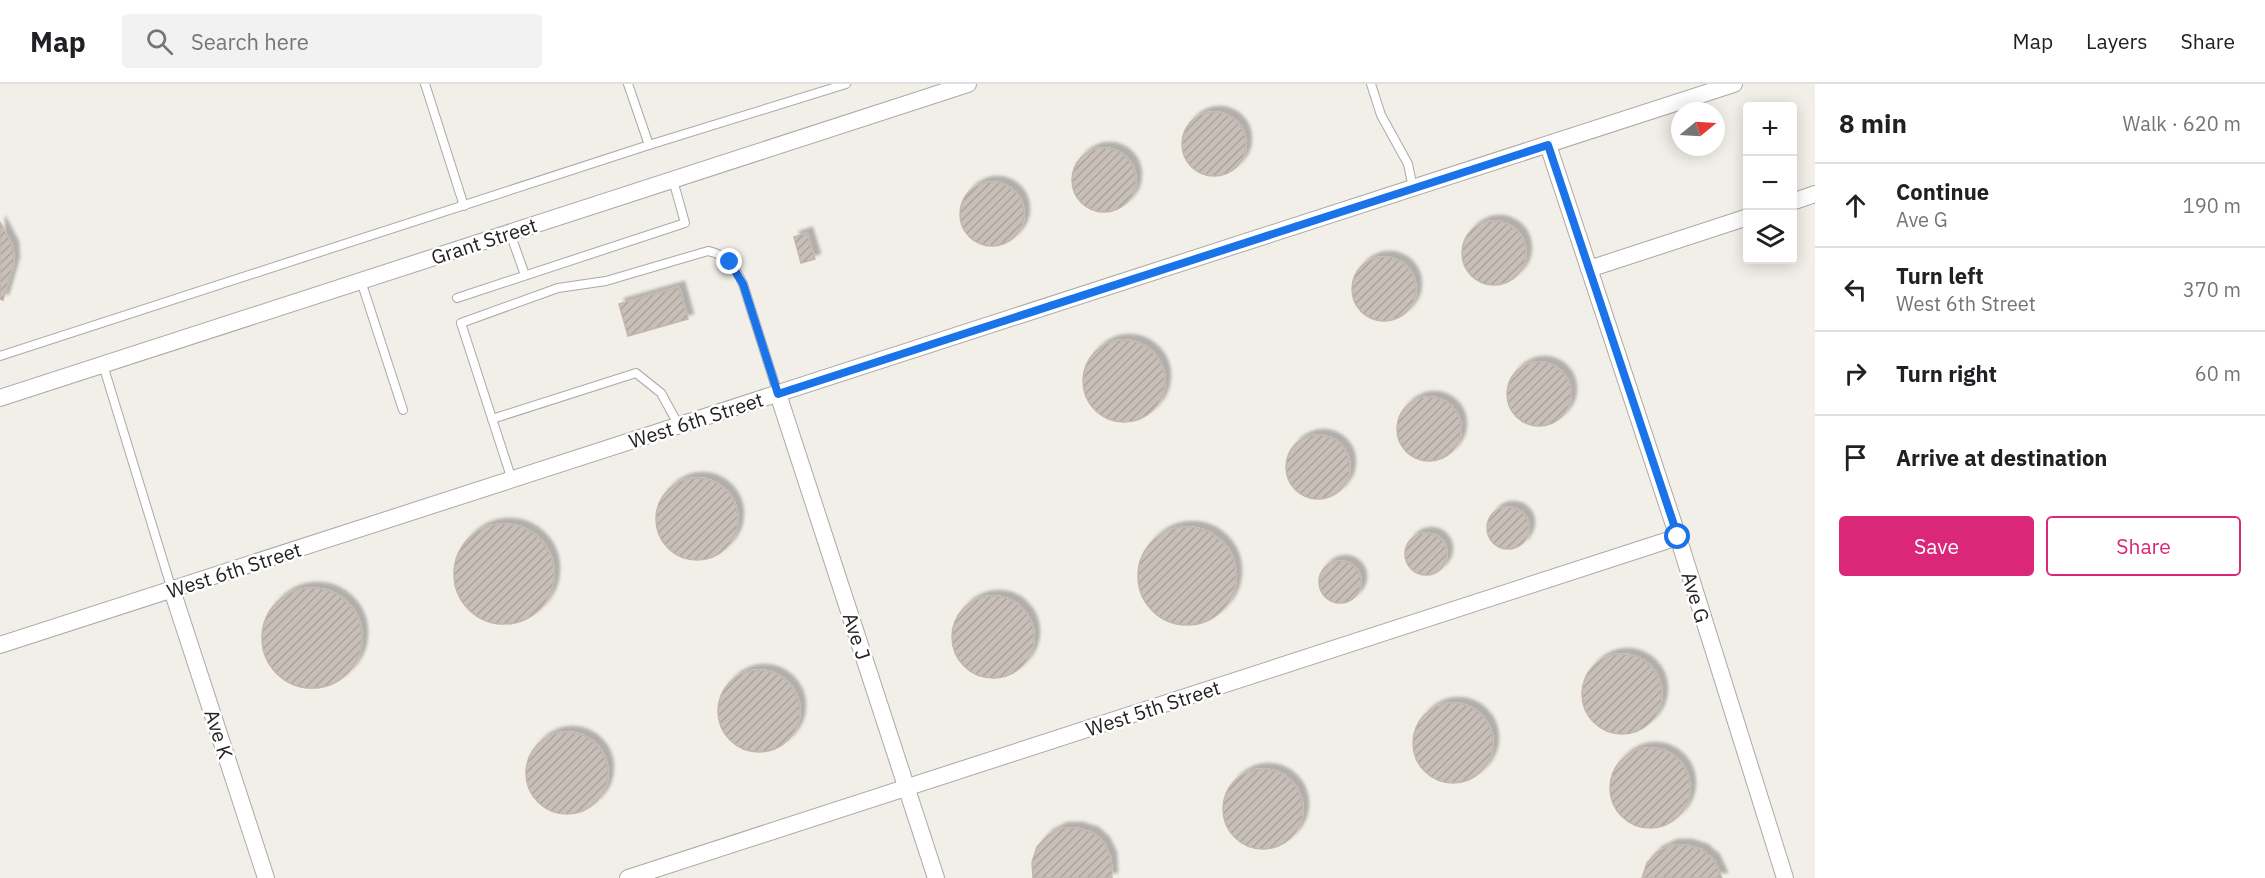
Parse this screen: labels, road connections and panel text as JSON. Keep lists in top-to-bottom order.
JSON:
{
  "streets": {
    "street": [
      "Grant Street",
      "West 6th Street",
      "Ave G",
      "Ave J",
      "West 5th Street",
      "Ave K"
    ]
  },
  "crossings": [
    ["West 6th Street", "Ave G"],
    ["West 6th Street", "Ave J"],
    ["West 6th Street", "Ave K"],
    ["Ave G", "West 5th Street"],
    ["Ave J", "West 5th Street"]
  ],
  "north": "right",
  "page": {
    "header": "Map",
    "search": "Search here",
    "nav": ["Map", "Layers", "Share"],
    "heading": ["8 min", "Walk · 620 m"],
    "map_buttons": ["+", "−"],
    "list": [
      ["Continue", "Ave G", "190 m"],
      ["Turn left", "West 6th Street", "370 m"],
      ["Turn right", "60 m"],
      "Arrive at destination"
    ],
    "buttons": ["Save", "Share"]
  }
}
